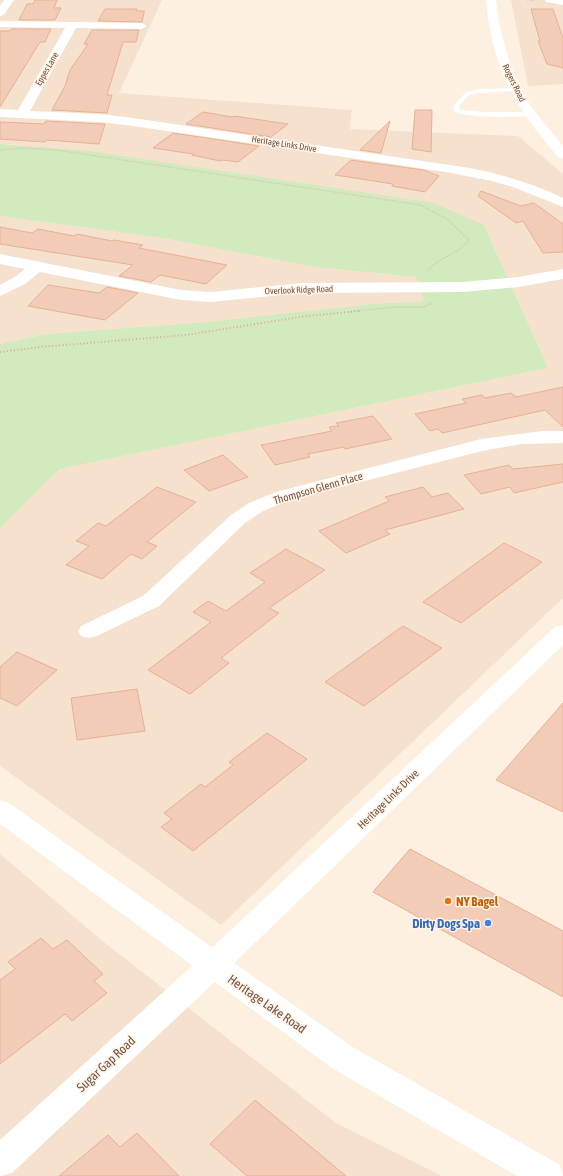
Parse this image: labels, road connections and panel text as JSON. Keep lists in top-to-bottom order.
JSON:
{
  "streets": {
    "street": [
      "Eppes Lane",
      "Rogers Road",
      "Heritage Links Drive",
      "Overlook Ridge Road",
      "Thompson Glenn Place",
      "Heritage Lake Road",
      "Sugar Gap Road"
    ]
  },
  "crossings": [
    ["Eppes Lane", "Heritage Links Drive"],
    ["Heritage Links Drive", "Heritage Lake Road"],
    ["Heritage Links Drive", "Sugar Gap Road"],
    ["Heritage Lake Road", "Sugar Gap Road"]
  ],
  "places": ["NY Bagel", "Dirty Dogs Spa"]
}
